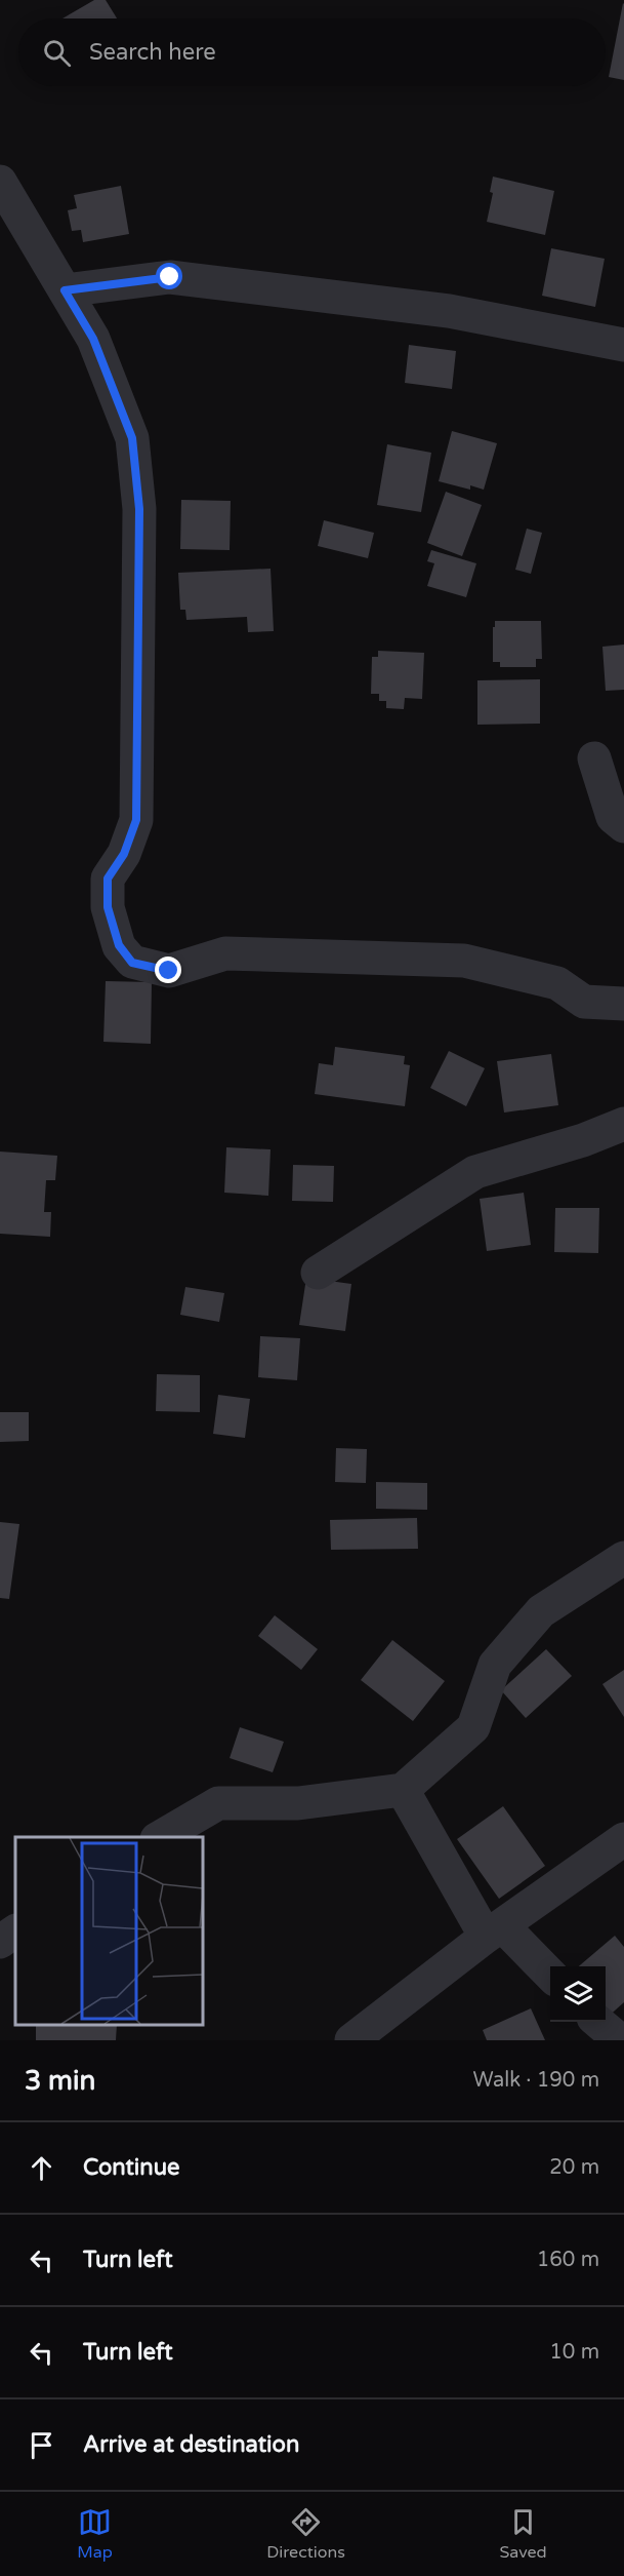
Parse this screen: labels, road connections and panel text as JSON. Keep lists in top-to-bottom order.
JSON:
{
  "page": {
    "search": "Search here",
    "heading": ["3 min", "Walk · 190 m"],
    "list": [
      ["Continue", "20 m"],
      ["Turn left", "160 m"],
      ["Turn left", "10 m"],
      "Arrive at destination"
    ],
    "nav": ["Map", "Directions", "Saved"]
  }
}
